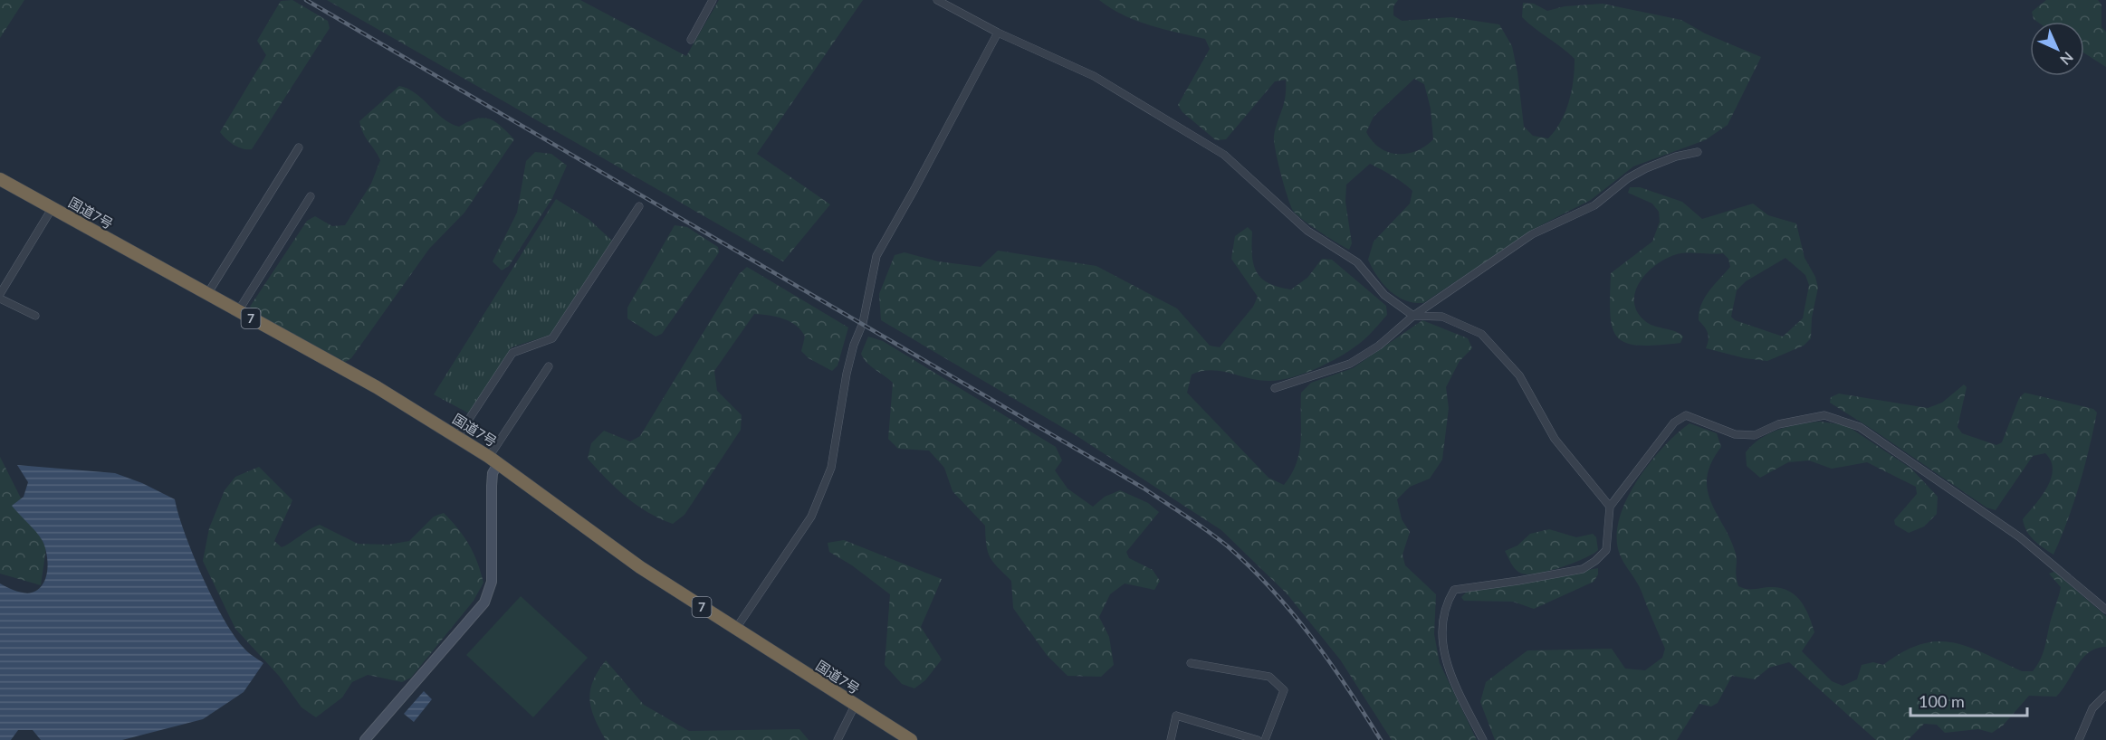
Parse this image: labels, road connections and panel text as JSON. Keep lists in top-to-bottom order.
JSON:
{
  "streets": {
    "highway": ["国道7号", "7"]
  },
  "scale_bar": "100 m",
  "north": "bottom right"
}
